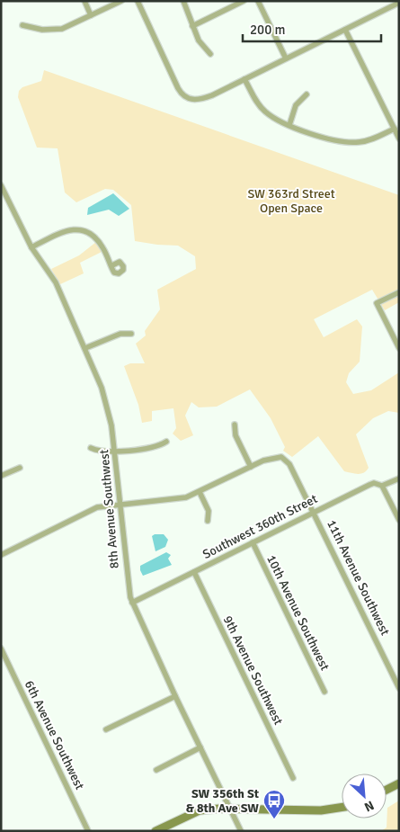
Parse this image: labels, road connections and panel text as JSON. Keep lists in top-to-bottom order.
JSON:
{
  "streets": {
    "street": [
      "8th Avenue Southwest",
      "Southwest 360th Street",
      "11th Avenue Southwest",
      "10th Avenue Southwest",
      "9th Avenue Southwest",
      "6th Avenue Southwest"
    ]
  },
  "crossings": [
    ["8th Avenue Southwest", "Southwest 360th Street"],
    ["Southwest 360th Street", "11th Avenue Southwest"],
    ["Southwest 360th Street", "10th Avenue Southwest"],
    ["Southwest 360th Street", "9th Avenue Southwest"]
  ],
  "parks": ["SW 363rd Street Open Space"],
  "places": {
    "bus stop": ["SW 356th St & 8th Ave SW"]
  },
  "scale_bar": "200 m",
  "north": "bottom right"
}
